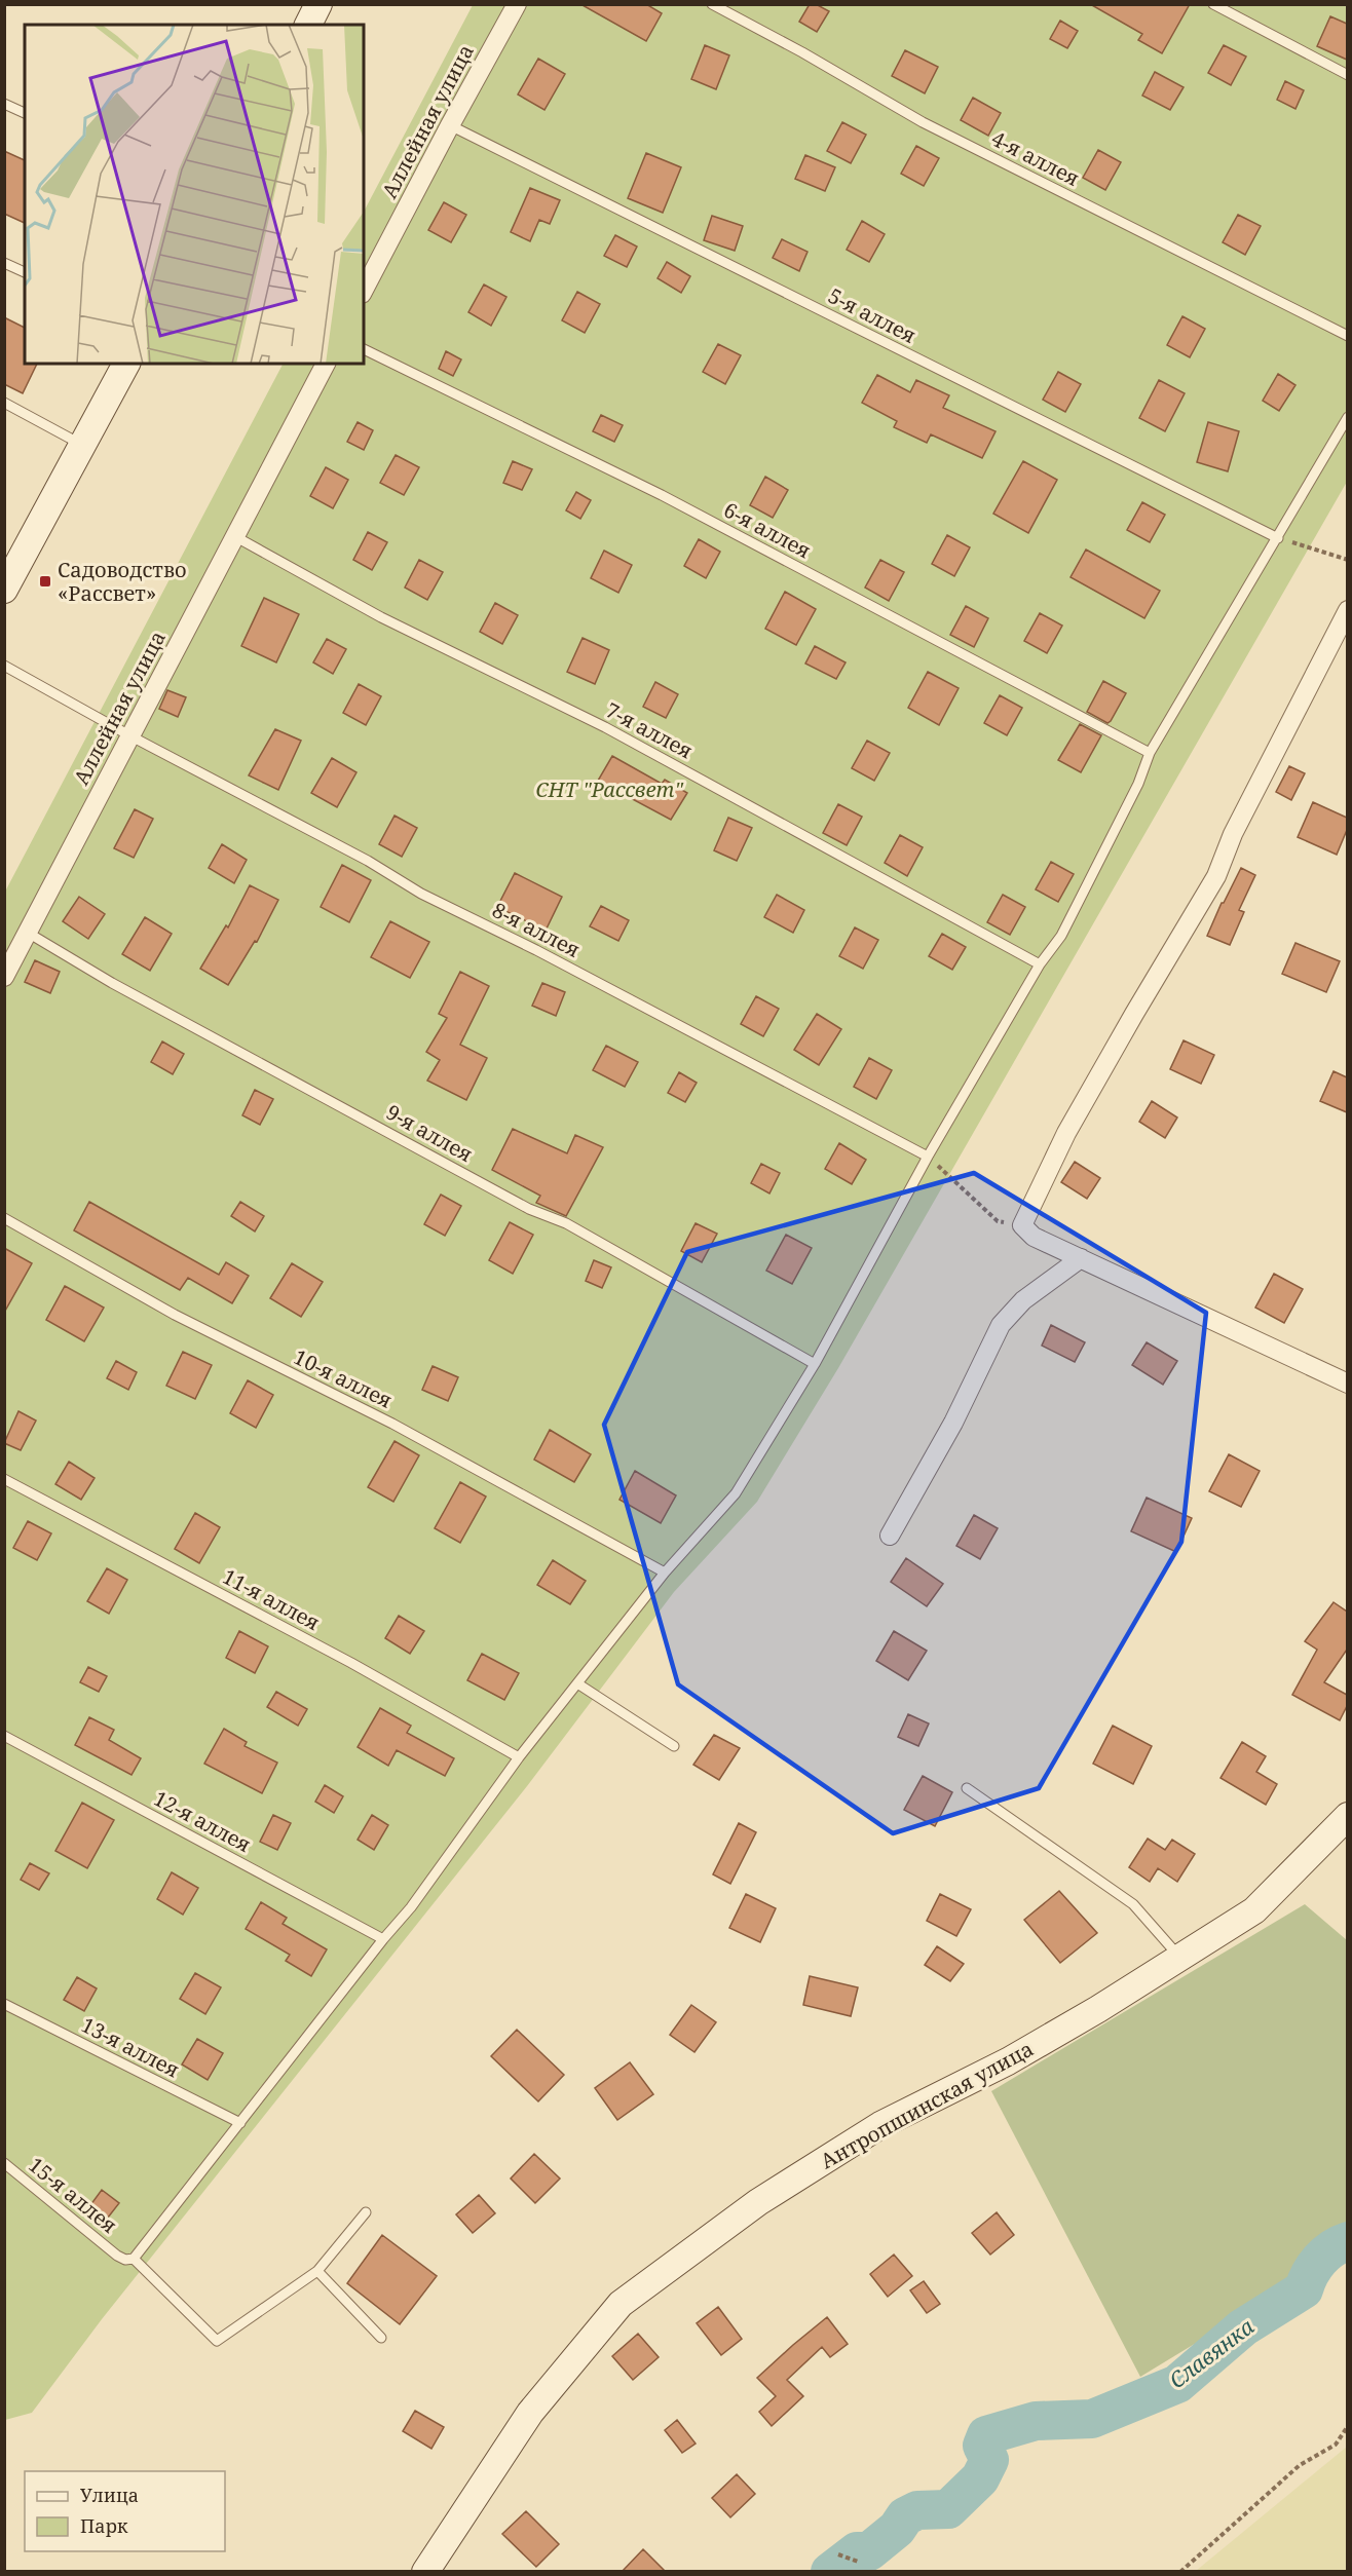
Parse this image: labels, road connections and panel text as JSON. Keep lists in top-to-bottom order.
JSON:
{
  "streets": {
    "street": ["Аллейная улица", "Антропшинская улица"],
    "lane": [
      "4-я аллея",
      "5-я аллея",
      "6-я аллея",
      "7-я аллея",
      "8-я аллея",
      "9-я аллея",
      "10-я аллея",
      "11-я аллея",
      "12-я аллея",
      "13-я аллея",
      "15-я аллея"
    ]
  },
  "crossings": [
    ["Аллейная улица", "5-я аллея"],
    ["Аллейная улица", "7-я аллея"],
    ["Аллейная улица", "8-я аллея"],
    ["Аллейная улица", "9-я аллея"]
  ],
  "water": ["Славянка"],
  "parks": ["СНТ \"Рассвет\""],
  "places": {
    "transit": ["Садоводство «Рассвет»"]
  },
  "legend": ["Улица", "Парк"]
}
